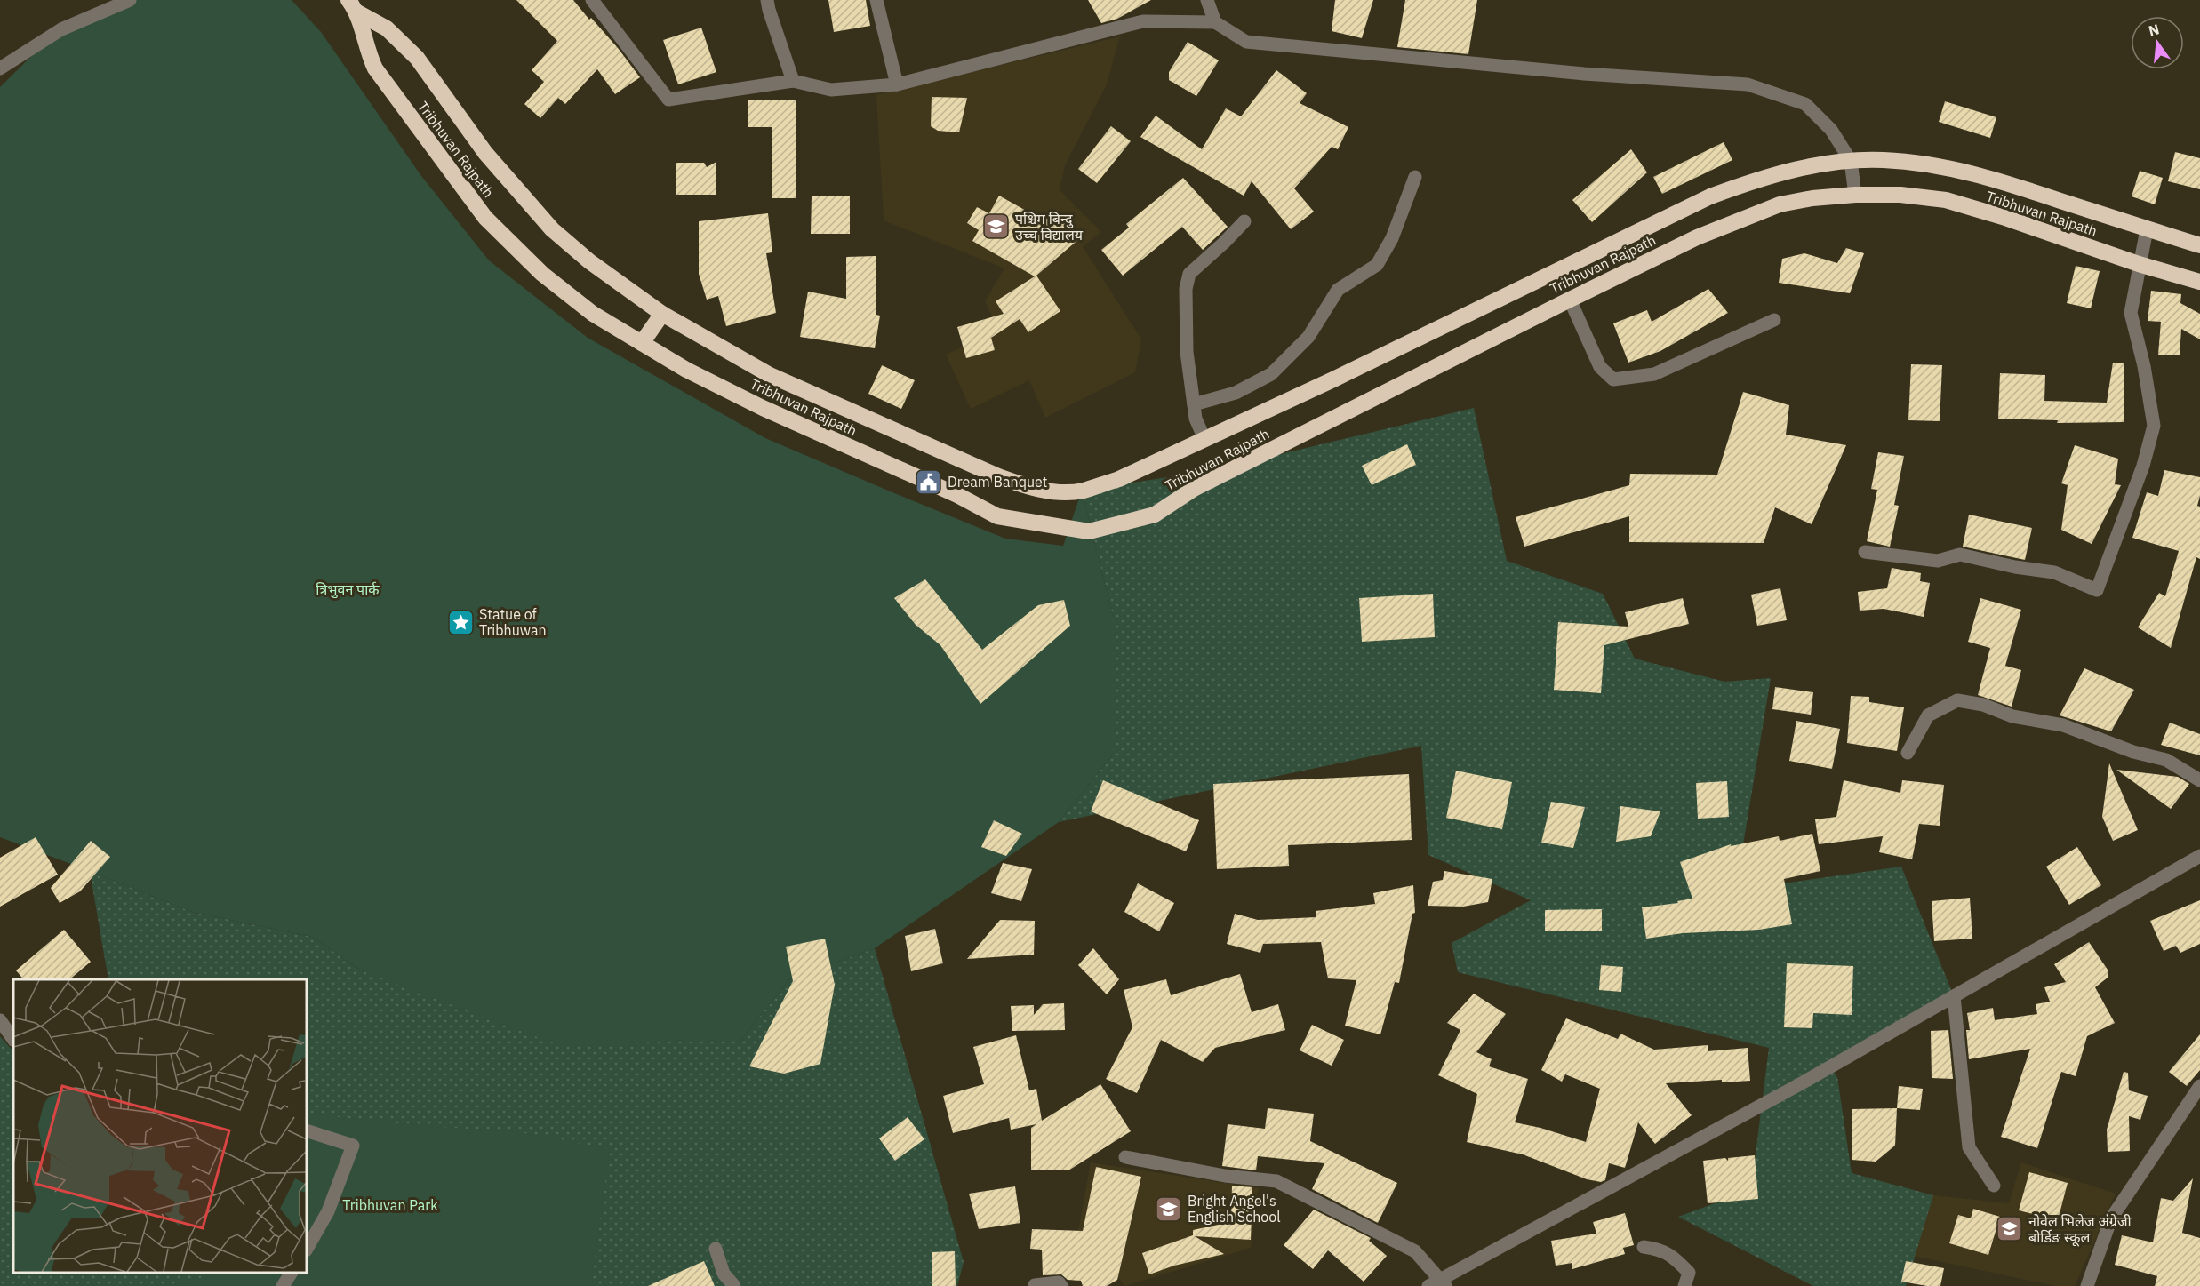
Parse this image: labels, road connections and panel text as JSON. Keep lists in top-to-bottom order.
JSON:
{
  "streets": {
    "highway": ["Tribhuvan Rajpath"]
  },
  "parks": ["त्रिभुवन पार्क", "Tribhuvan Park"],
  "places": {
    "school or university": ["पश्चिम बिन्दु उच्च विद्यालय", "Bright Angel's English School", "नोवेल भिलेज अंग्रेजी बोर्डिङ स्कूल"],
    "public building": ["Dream Banquet"],
    "place": ["Statue of Tribhuwan"]
  },
  "north": "top"
}
